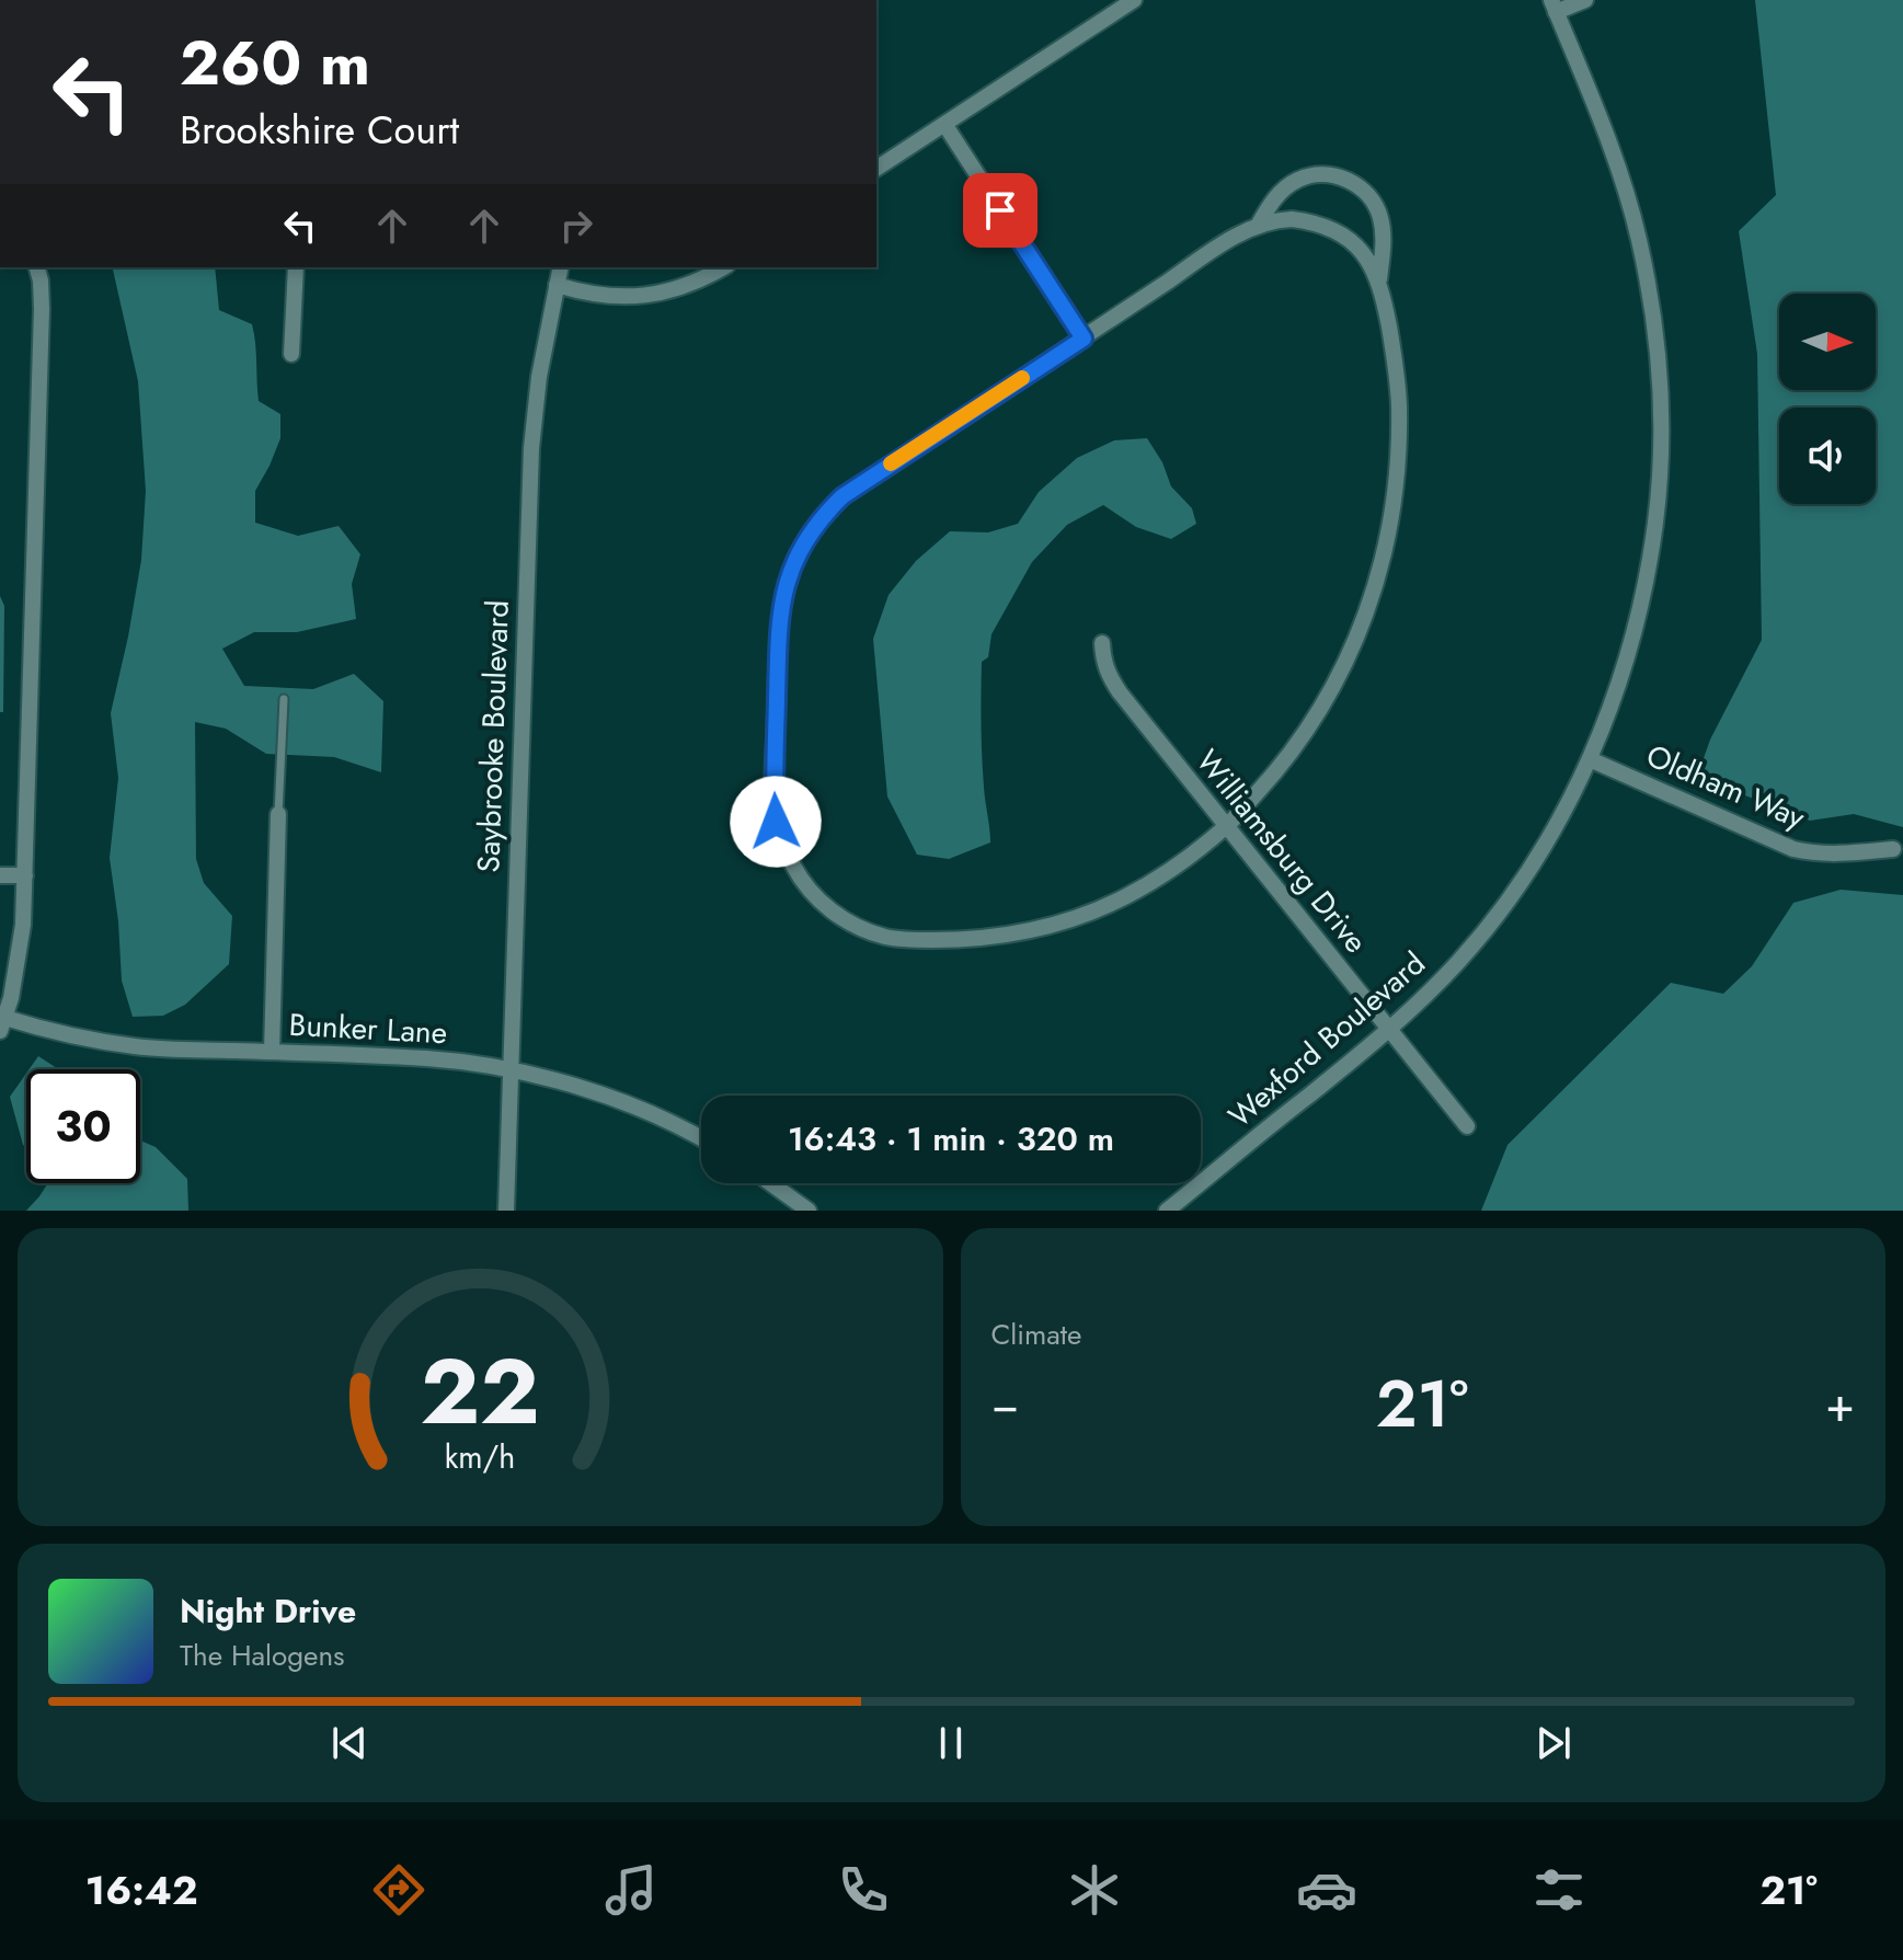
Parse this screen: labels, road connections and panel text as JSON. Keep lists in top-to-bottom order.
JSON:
{
  "streets": {
    "street": [
      "Saybrooke Boulevard",
      "Oldham Way",
      "Williamsburg Drive",
      "Bunker Lane",
      "Wexford Boulevard"
    ]
  },
  "crossings": [
    ["Saybrooke Boulevard", "Bunker Lane"],
    ["Oldham Way", "Wexford Boulevard"],
    ["Williamsburg Drive", "Wexford Boulevard"]
  ],
  "north": "right",
  "page": {
    "turn": ["260 m", "Brookshire Court"],
    "limit": "30",
    "trip": "16:43 · 1 min · 320 m",
    "tile": "Climate",
    "heat": ["−", "21°", "+"],
    "song": ["Night Drive", "The Halogens"],
    "tabs": ["16:42", "21°"],
    "gauge": ["22", "km/h"]
  }
}
